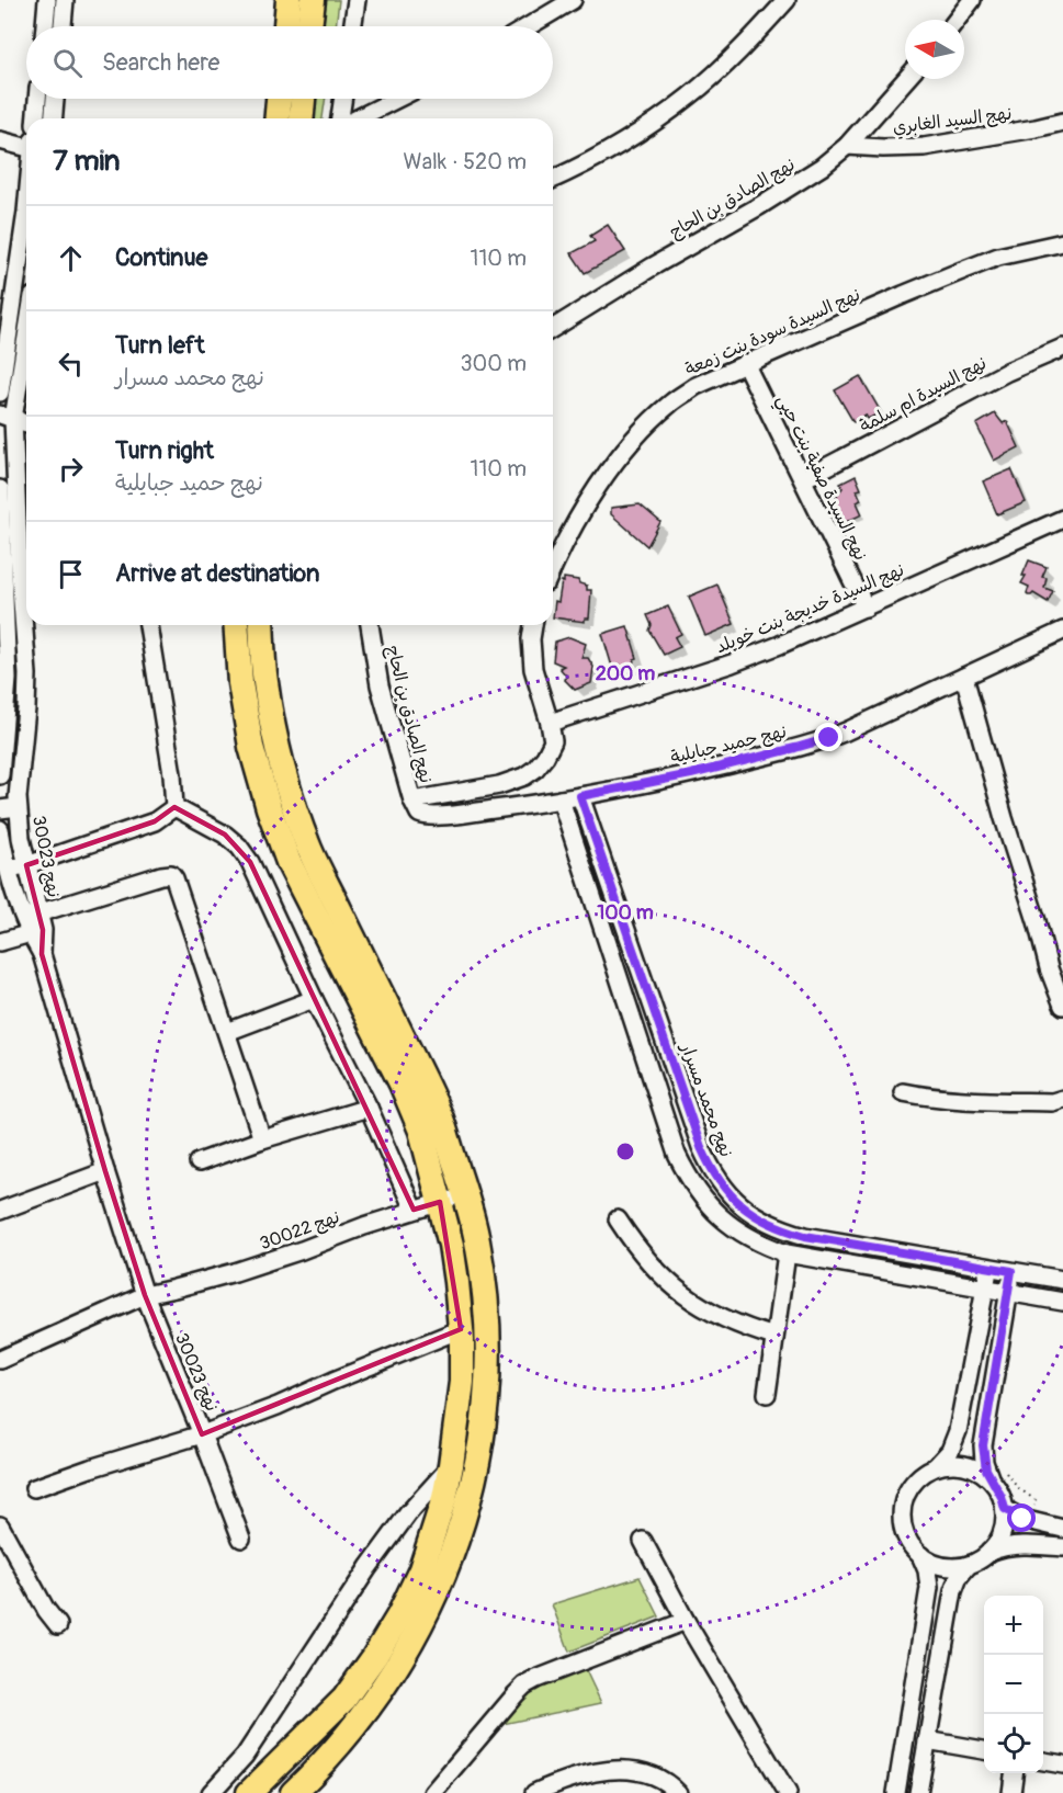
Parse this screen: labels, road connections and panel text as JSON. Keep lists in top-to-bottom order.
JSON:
{
  "streets": {
    "street": [
      "نهج السيد الغابري",
      "نهج الصادق بن الحاج",
      "نهج السيدة سودة بنت زمعة",
      "نهج السيدة ام سلمة",
      "نهج السيدة صفية بنت حيي",
      "نهج السيدة خديجة بنت خويلد",
      "نهج حميد جبايلية",
      "نهج 30023",
      "نهج محمد مسرار",
      "نهج 30022"
    ]
  },
  "crossings": [
    ["نهج السيد الغابري", "نهج الصادق بن الحاج"],
    ["نهج الصادق بن الحاج", "نهج حميد جبايلية"],
    ["نهج السيدة سودة بنت زمعة", "نهج السيدة صفية بنت حيي"],
    ["نهج السيدة ام سلمة", "نهج السيدة صفية بنت حيي"],
    ["نهج السيدة صفية بنت حيي", "نهج السيدة خديجة بنت خويلد"],
    ["نهج حميد جبايلية", "نهج محمد مسرار"],
    ["نهج 30023", "نهج 30022"]
  ],
  "north": "left",
  "page": {
    "search": "Search here",
    "heading": ["7 min", "Walk · 520 m"],
    "list": [
      ["Continue", "110 m"],
      ["Turn left", "نهج محمد مسرار", "300 m"],
      ["Turn right", "نهج حميد جبايلية", "110 m"],
      "Arrive at destination"
    ],
    "map_buttons": ["+", "−"]
  },
  "rings": ["200 m", "100 m"]
}
